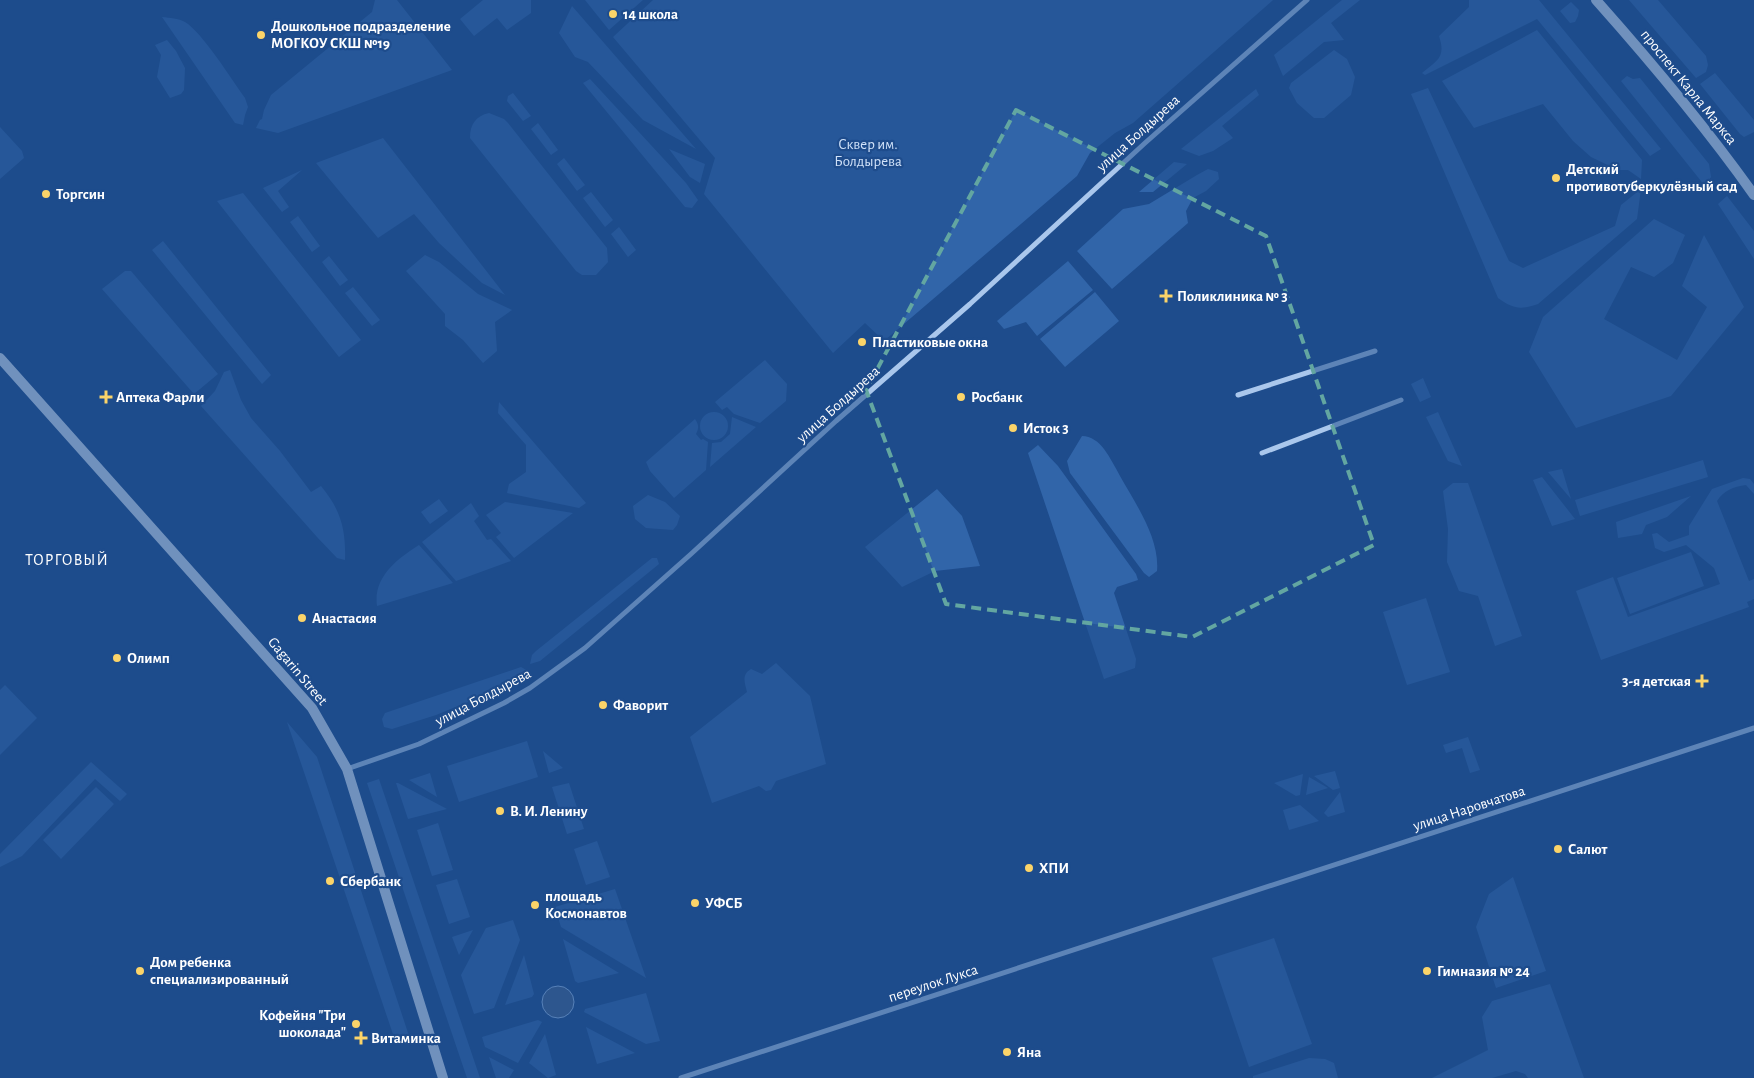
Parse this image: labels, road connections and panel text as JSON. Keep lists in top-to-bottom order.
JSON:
{
  "streets": {
    "main road": ["проспект Карла Маркса", "Gagarin Street"],
    "street": ["улица Болдырева", "улица Наровчатова", "переулок Лукса"]
  },
  "crossings": [
    ["улица Болдырева", "Gagarin Street"],
    ["улица Наровчатова", "переулок Лукса"]
  ],
  "districts": ["ТОРГОВЫЙ"],
  "parks": ["Сквер им. Болдырева"],
  "places": {
    "other": [
      "14 школа",
      "Дошкольное подразделение МОГКОУ СКШ №19",
      "Детский противотуберкулёзный сад",
      "Торгсин",
      "Пластиковые окна",
      "Росбанк",
      "Исток 3",
      "Анастасия",
      "Олимп",
      "Фаворит",
      "В. И. Ленину",
      "Салют",
      "ХПИ",
      "Сбербанк",
      "УФСБ",
      "площадь Космонавтов",
      "Дом ребенка специализированный",
      "Гимназия № 24",
      "Кофейня \"Три шоколада\"",
      "Яна"
    ],
    "health": [
      "Поликлиника № 3",
      "Аптека Фарли",
      "3-я детская",
      "Витаминка"
    ]
  }
}
